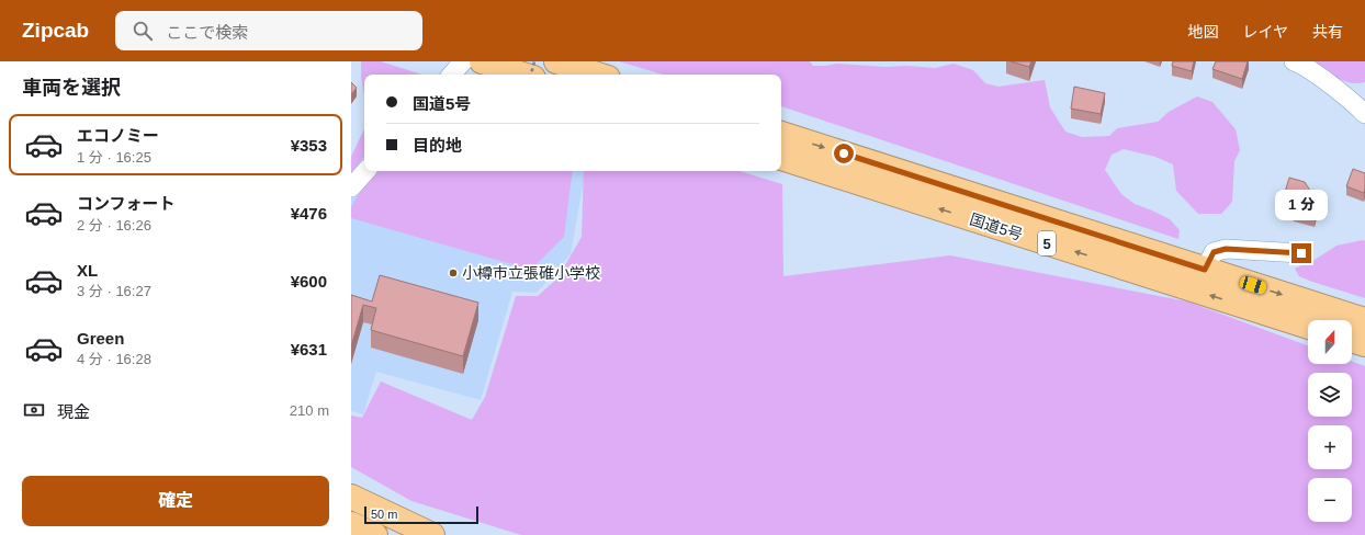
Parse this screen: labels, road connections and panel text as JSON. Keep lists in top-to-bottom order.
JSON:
{
  "streets": {
    "highway": ["国道5号", "5"]
  },
  "places": ["小樽市立張碓小学校"],
  "scale_bar": "50 m",
  "north": "top",
  "page": {
    "header": "Zipcab",
    "search": "ここで検索",
    "nav": ["地図", "レイヤ", "共有"],
    "heading": "車両を選択",
    "banner": ["国道5号", "目的地"],
    "list": [
      {
        "name": "エコノミー",
        "note": "1 分 · 16:25",
        "value": "¥353"
      },
      {
        "name": "コンフォート",
        "note": "2 分 · 16:26",
        "value": "¥476"
      },
      {
        "name": "XL",
        "note": "3 分 · 16:27",
        "value": "¥600"
      },
      {
        "name": "Green",
        "note": "4 分 · 16:28",
        "value": "¥631"
      }
    ],
    "bubble": "1 分",
    "map_buttons": ["+", "−"],
    "pay": ["現金", "210 m"],
    "buttons": "確定",
    "scale": "50 m"
  }
}
